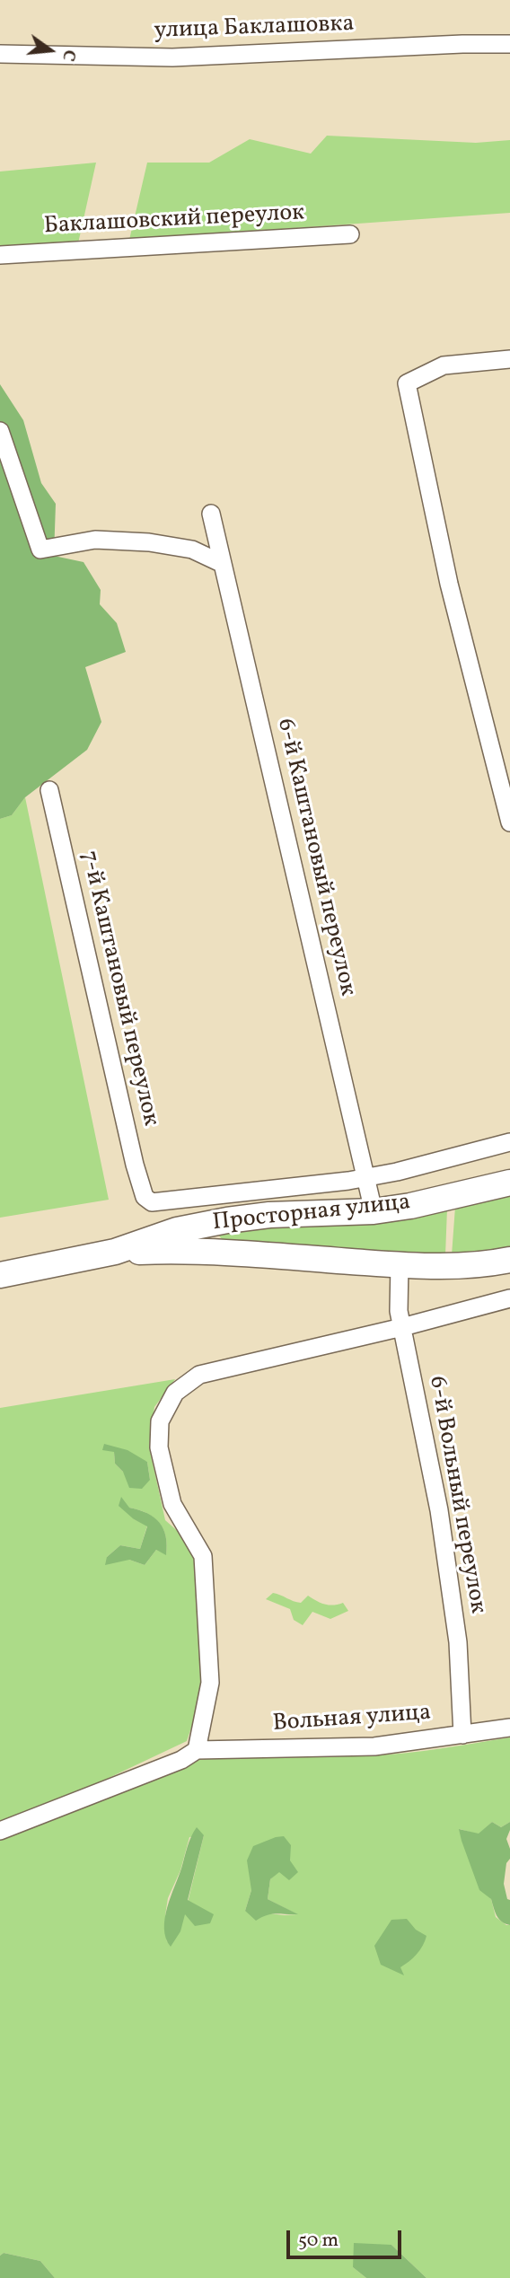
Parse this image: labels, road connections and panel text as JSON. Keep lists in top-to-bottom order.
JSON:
{
  "streets": {
    "main road": ["Просторная улица"],
    "street": [
      "улица Баклашовка",
      "Баклашовский переулок",
      "6-й Каштановый переулок",
      "7-й Каштановый переулок",
      "6-й Вольный переулок",
      "Вольная улица"
    ]
  },
  "crossings": [
    ["6-й Каштановый переулок", "7-й Каштановый переулок"],
    ["6-й Каштановый переулок", "Просторная улица"],
    ["Просторная улица", "6-й Вольный переулок"],
    ["6-й Вольный переулок", "Вольная улица"]
  ],
  "scale_bar": "50 m",
  "north": "right"
}
